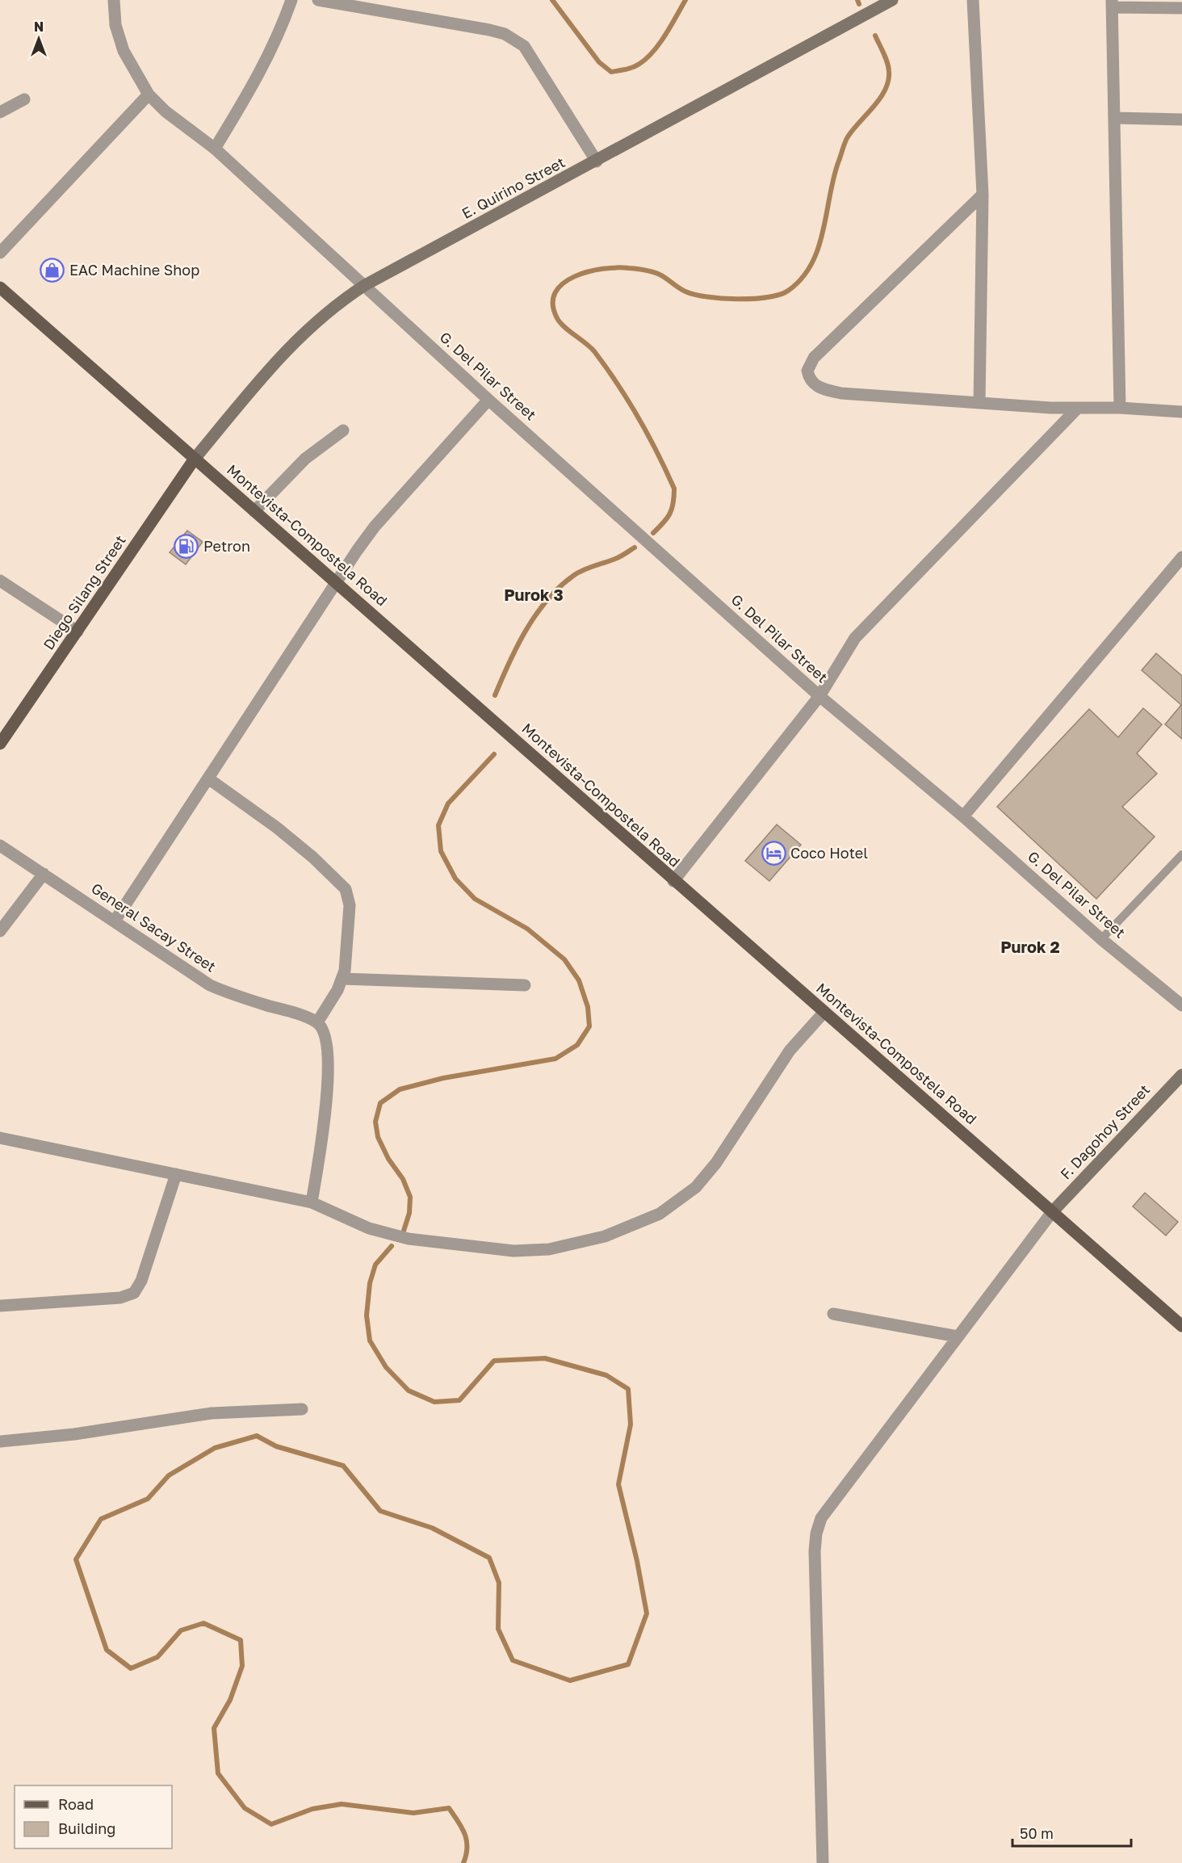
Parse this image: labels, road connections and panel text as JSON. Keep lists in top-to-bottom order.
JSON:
{
  "streets": {
    "main road": [
      "E. Quirino Street",
      "Montevista-Compostela Road",
      "Diego Silang Street",
      "F. Dagohoy Street"
    ],
    "street": ["G. Del Pilar Street", "General Sacay Street"]
  },
  "crossings": [
    ["E. Quirino Street", "G. Del Pilar Street"],
    ["E. Quirino Street", "Montevista-Compostela Road"],
    ["E. Quirino Street", "Diego Silang Street"],
    ["Montevista-Compostela Road", "Diego Silang Street"],
    ["Montevista-Compostela Road", "F. Dagohoy Street"]
  ],
  "districts": ["Purok 3", "Purok 2"],
  "places": {
    "shop": ["EAC Machine Shop"],
    "fuel station": ["Petron"],
    "hotel": ["Coco Hotel"]
  },
  "legend": ["Road", "Building"],
  "scale_bar": "50 m",
  "north": "top"
}
